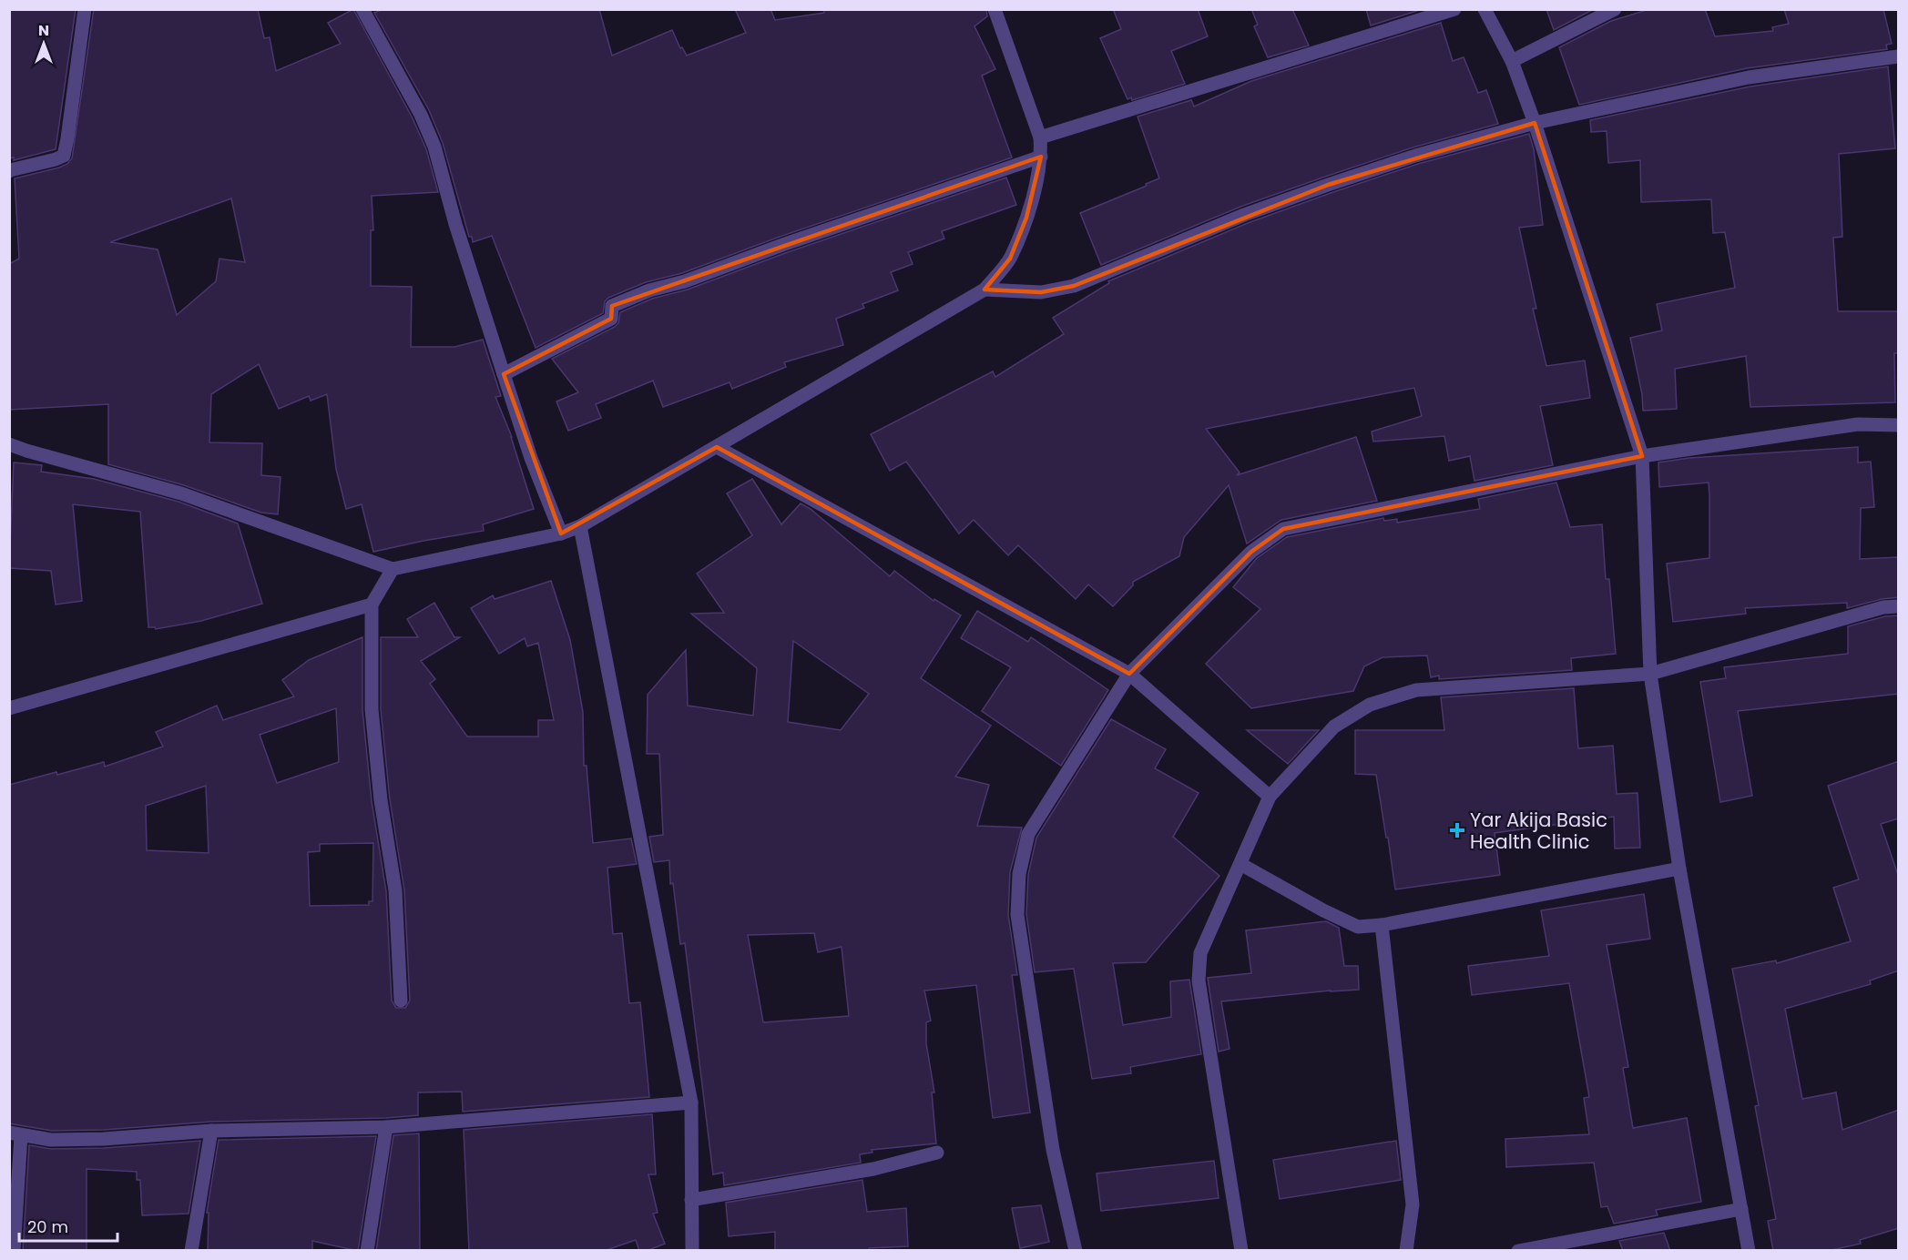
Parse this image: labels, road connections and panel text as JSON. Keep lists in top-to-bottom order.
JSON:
{
  "places": {
    "health": ["Yar Akija Basic Health Clinic"]
  },
  "scale_bar": "20 m",
  "north": "top"
}
